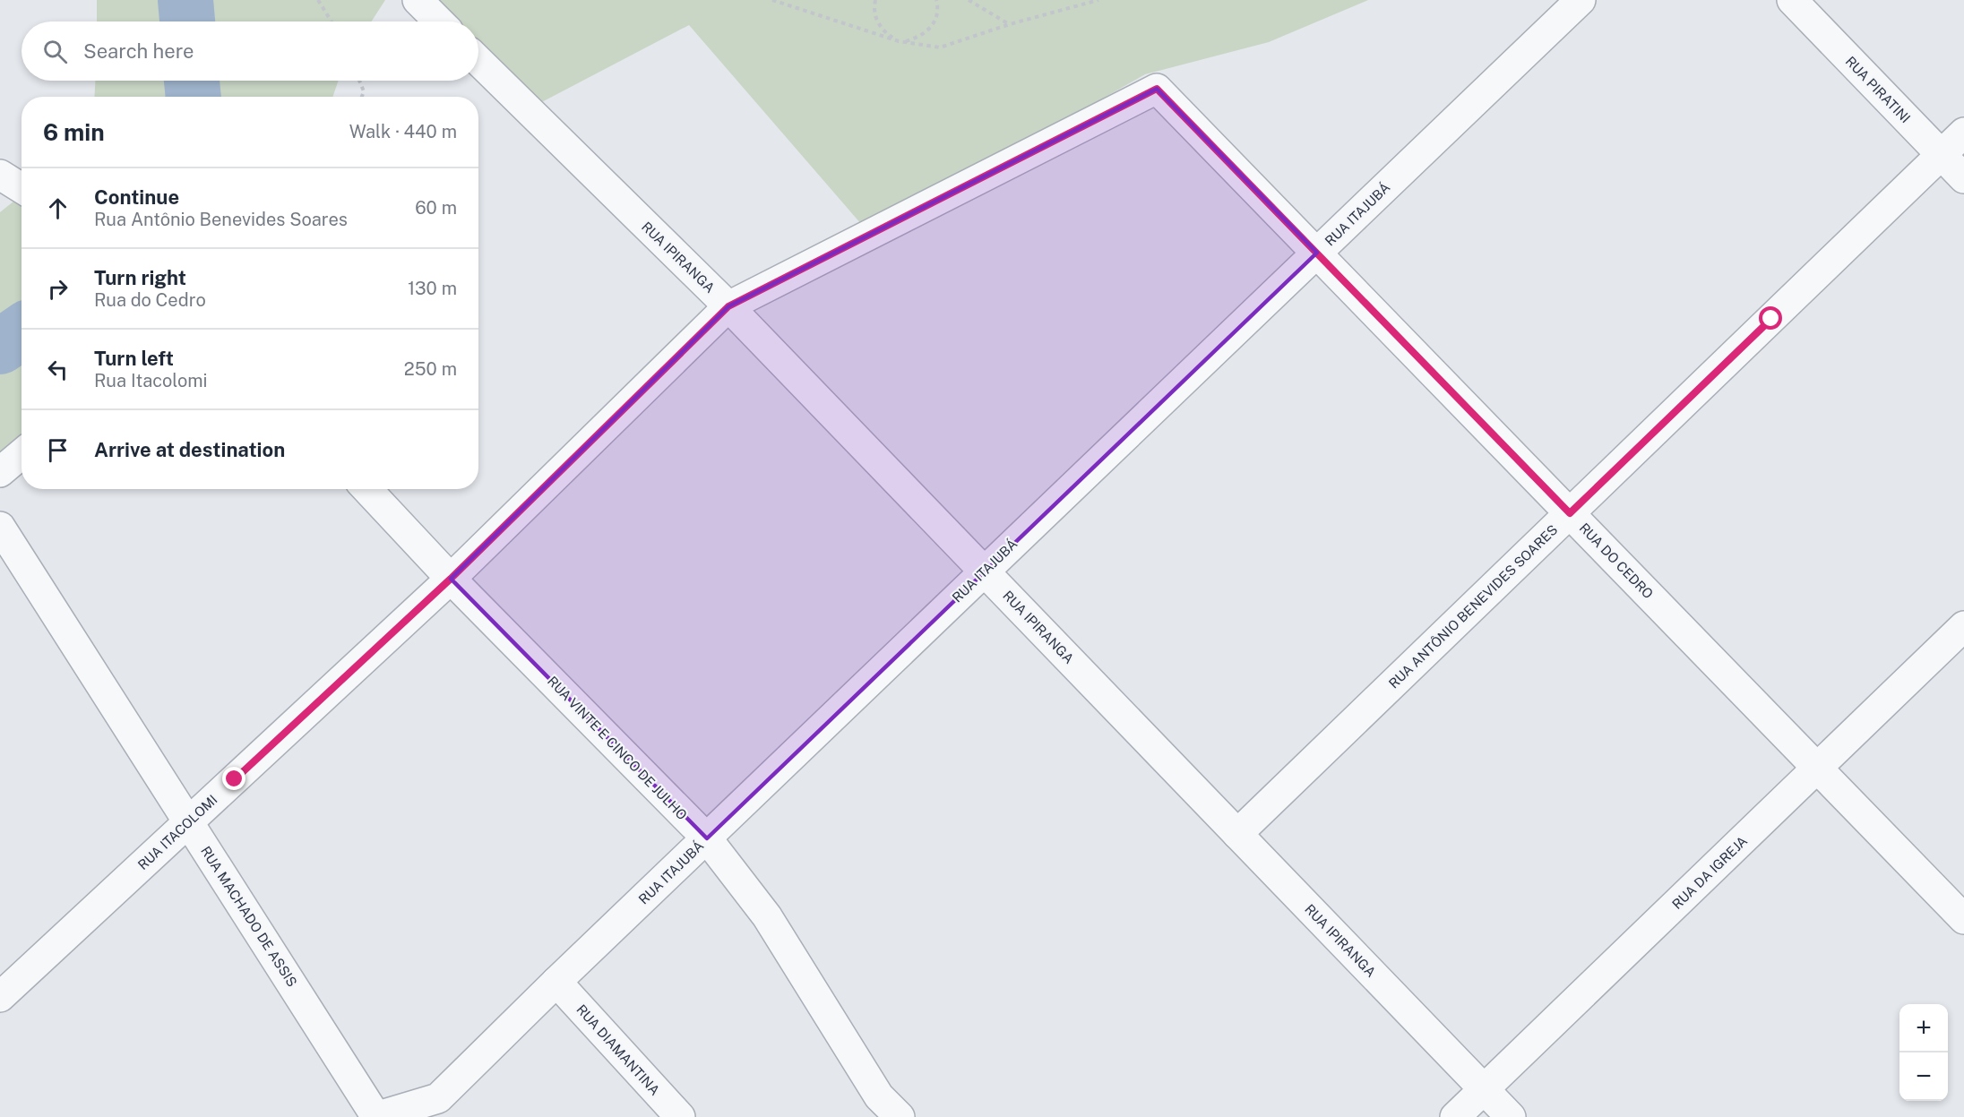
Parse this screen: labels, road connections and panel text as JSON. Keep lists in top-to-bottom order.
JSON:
{
  "streets": {
    "street": [
      "RUA PIRATINI",
      "RUA ITAJUBÁ",
      "RUA IPIRANGA",
      "RUA DO CEDRO",
      "RUA ANTÔNIO BENEVIDES SOARES",
      "RUA VINTE E CINCO DE JULHO",
      "RUA ITACOLOMI",
      "RUA DA IGREJA",
      "RUA MACHADO DE ASSIS",
      "RUA DIAMANTINA"
    ]
  },
  "crossings": [
    ["RUA PIRATINI", "RUA ANTÔNIO BENEVIDES SOARES"],
    ["RUA ITAJUBÁ", "RUA IPIRANGA"],
    ["RUA ITAJUBÁ", "RUA DO CEDRO"],
    ["RUA ITAJUBÁ", "RUA VINTE E CINCO DE JULHO"],
    ["RUA ITAJUBÁ", "RUA MACHADO DE ASSIS"],
    ["RUA ITAJUBÁ", "RUA DIAMANTINA"],
    ["RUA IPIRANGA", "RUA ANTÔNIO BENEVIDES SOARES"],
    ["RUA IPIRANGA", "RUA ITACOLOMI"],
    ["RUA IPIRANGA", "RUA DA IGREJA"],
    ["RUA DO CEDRO", "RUA ANTÔNIO BENEVIDES SOARES"],
    ["RUA DO CEDRO", "RUA ITACOLOMI"],
    ["RUA DO CEDRO", "RUA DA IGREJA"],
    ["RUA VINTE E CINCO DE JULHO", "RUA ITACOLOMI"],
    ["RUA ITACOLOMI", "RUA MACHADO DE ASSIS"]
  ],
  "page": {
    "search": "Search here",
    "heading": ["6 min", "Walk · 440 m"],
    "list": [
      ["Continue", "Rua Antônio Benevides Soares", "60 m"],
      ["Turn right", "Rua do Cedro", "130 m"],
      ["Turn left", "Rua Itacolomi", "250 m"],
      "Arrive at destination"
    ],
    "map_buttons": ["+", "−"]
  }
}
